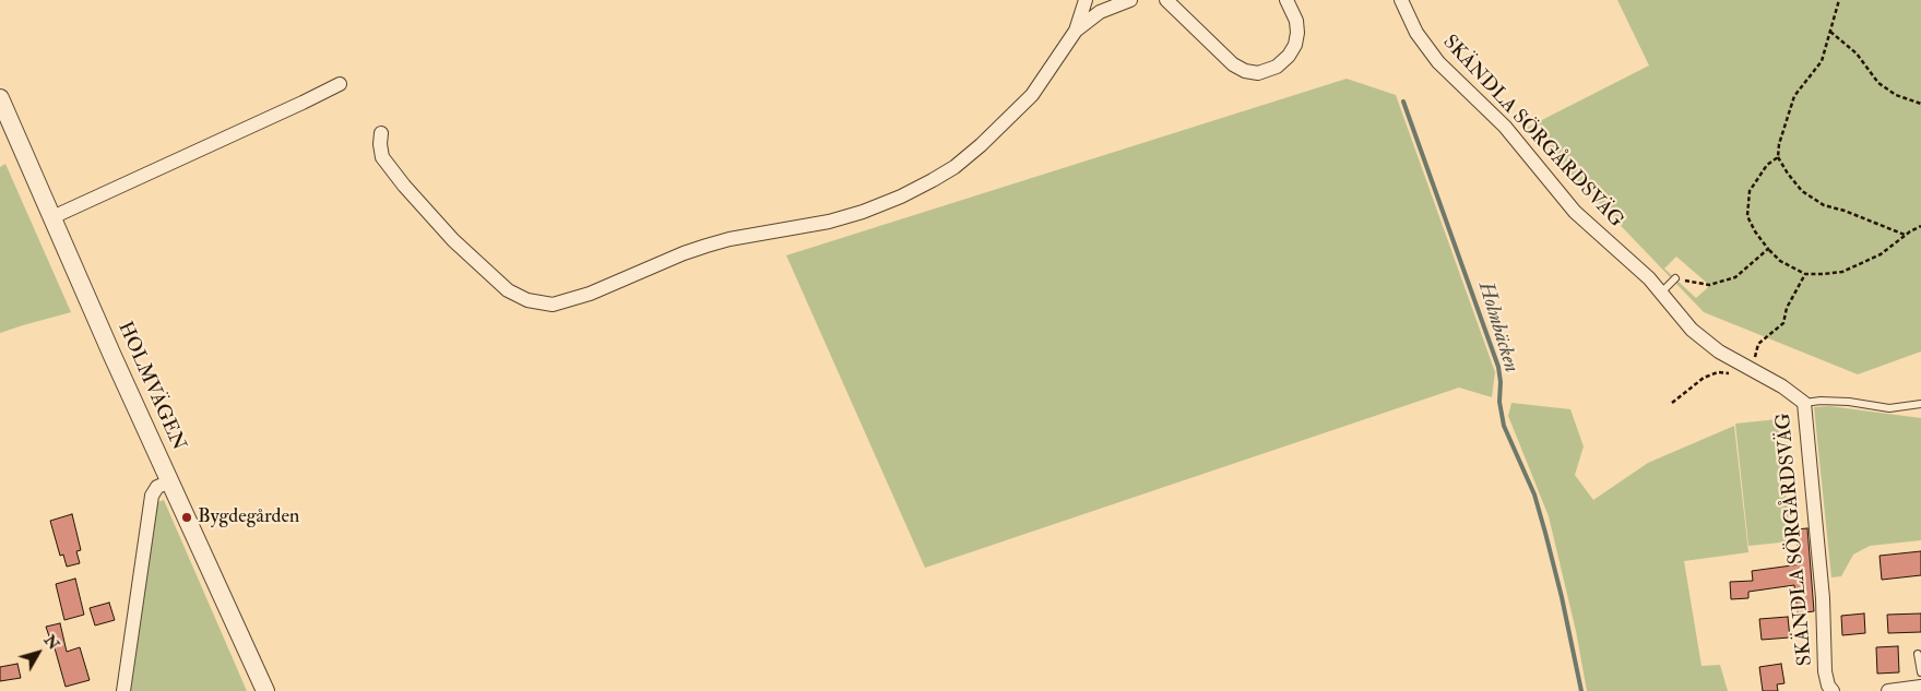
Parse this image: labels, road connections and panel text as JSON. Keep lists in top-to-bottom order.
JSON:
{
  "streets": {
    "street": ["SKÄNDLA SÖRGÅRDSVÄG", "HOLMVÄGEN"]
  },
  "water": ["Holmbäcken"],
  "places": ["Bygdegården"],
  "north": "top right"
}
